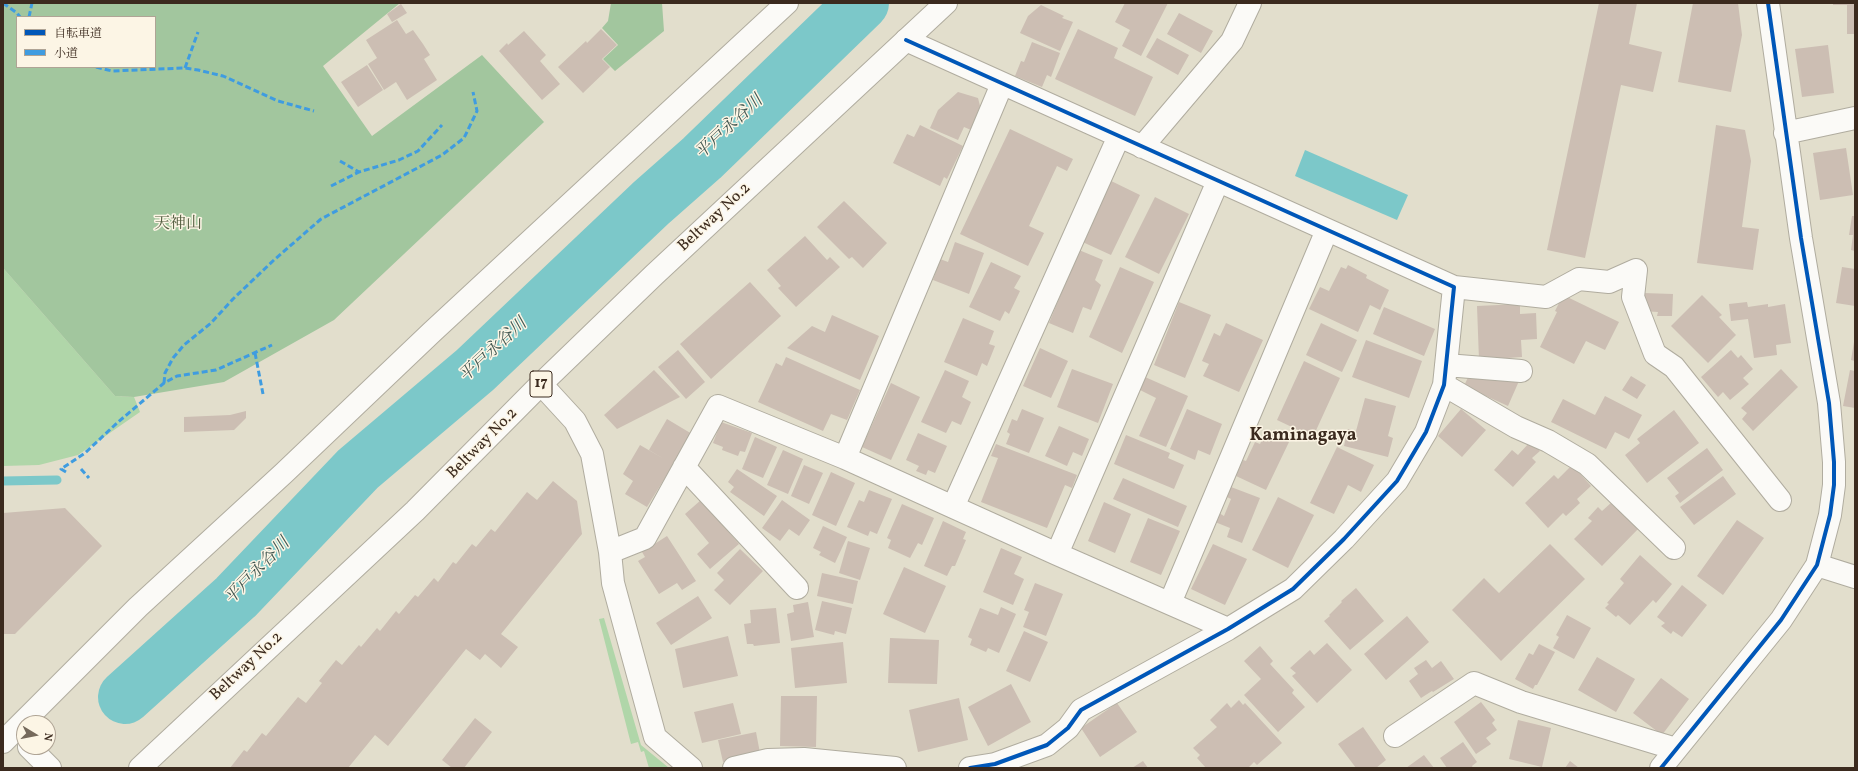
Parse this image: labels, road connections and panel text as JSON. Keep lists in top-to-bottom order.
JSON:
{
  "streets": {
    "street": ["Beltway No.2", "17"]
  },
  "districts": ["Kaminagaya"],
  "water": ["平戸永谷川"],
  "parks": ["天神山"],
  "legend": ["自転車道", "小道"],
  "north": "right"
}
